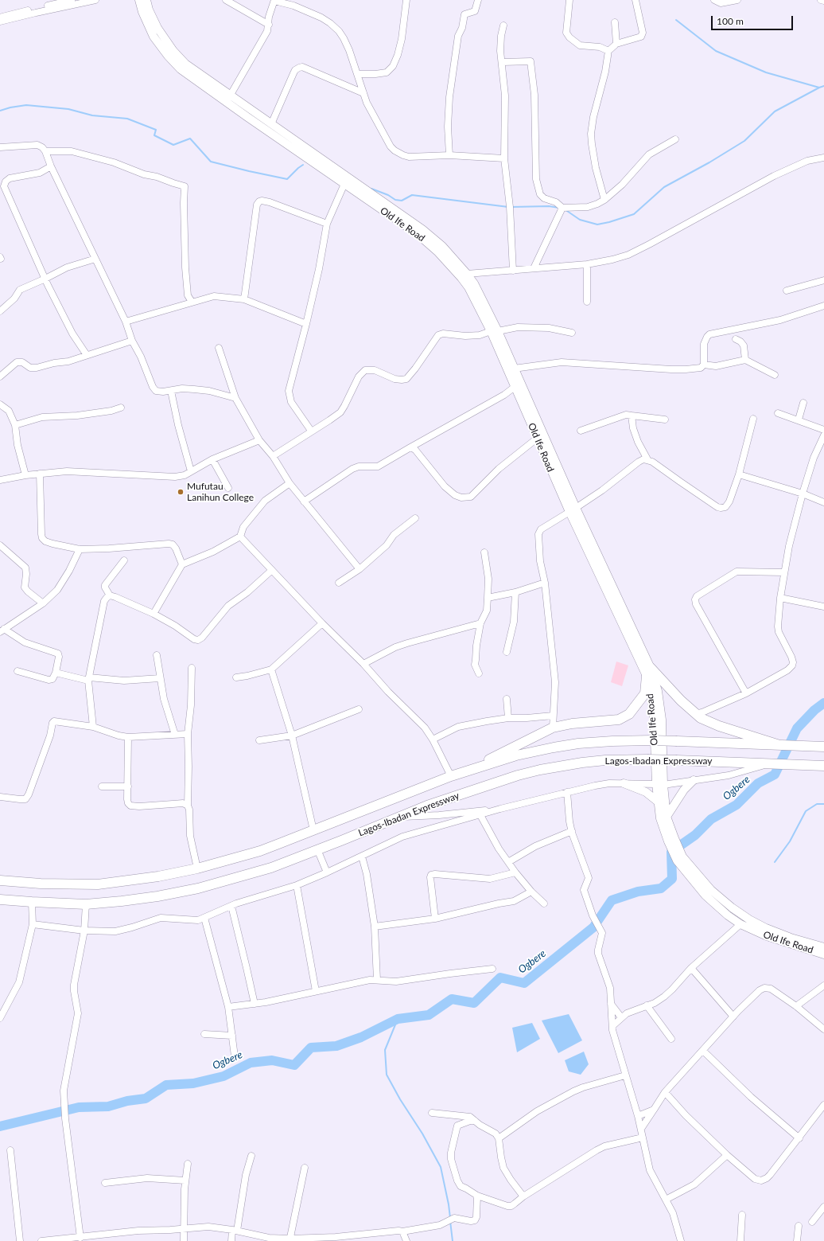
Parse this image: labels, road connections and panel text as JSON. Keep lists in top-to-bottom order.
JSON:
{
  "streets": {
    "highway": ["Lagos-Ibadan Expressway"],
    "main road": ["Old Ife Road"]
  },
  "water": ["Ogbere"],
  "places": ["Mufutau Lanihun College"],
  "scale_bar": "100 m"
}
